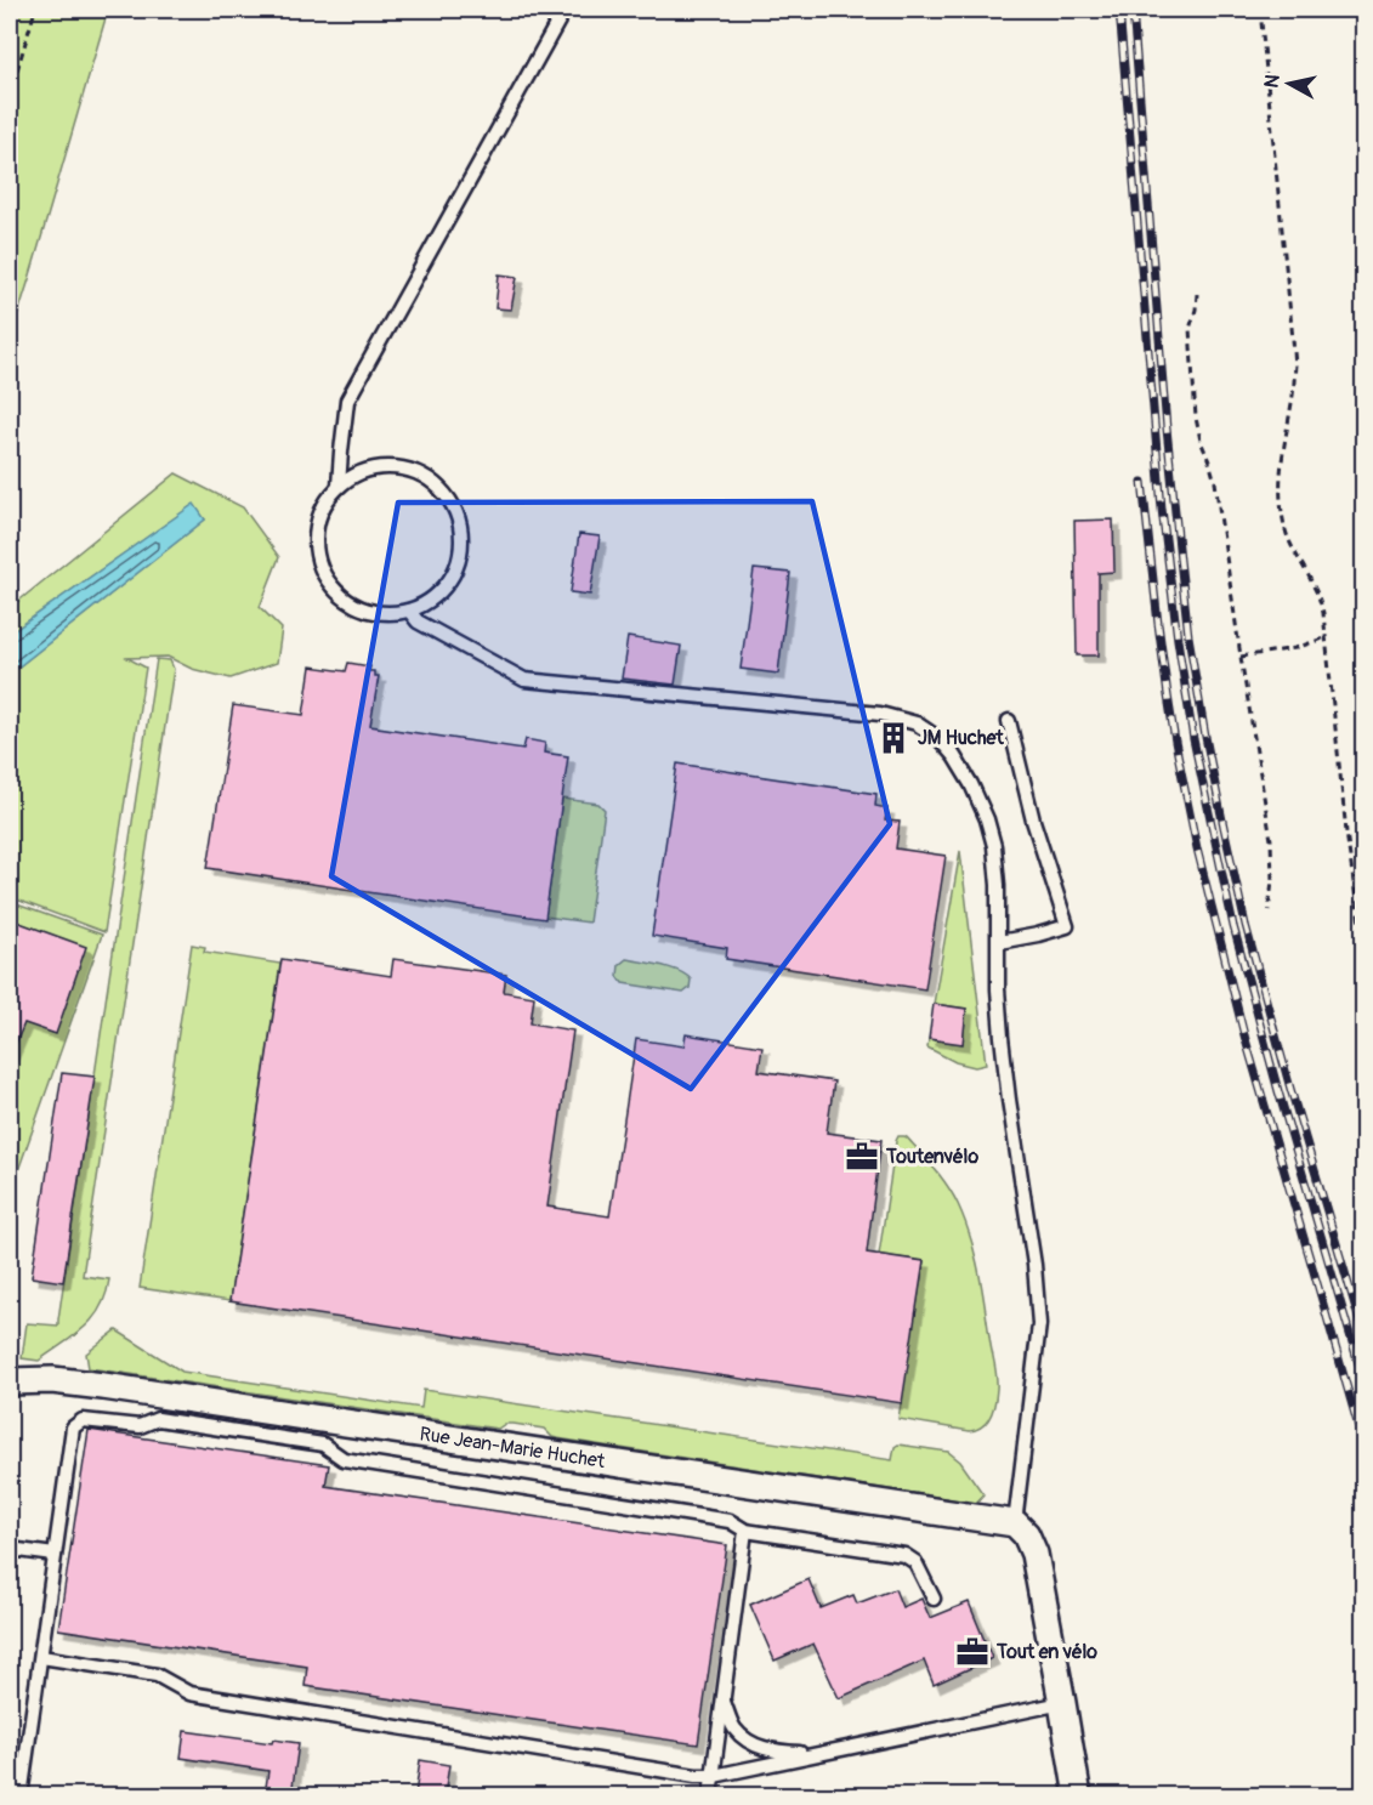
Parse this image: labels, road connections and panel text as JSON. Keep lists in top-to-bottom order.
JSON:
{
  "streets": {
    "street": ["Rue Jean-Marie Huchet"]
  },
  "places": {
    "building": ["JM Huchet"],
    "office": ["Toutenvélo", "Tout en vélo"]
  },
  "north": "left"
}
